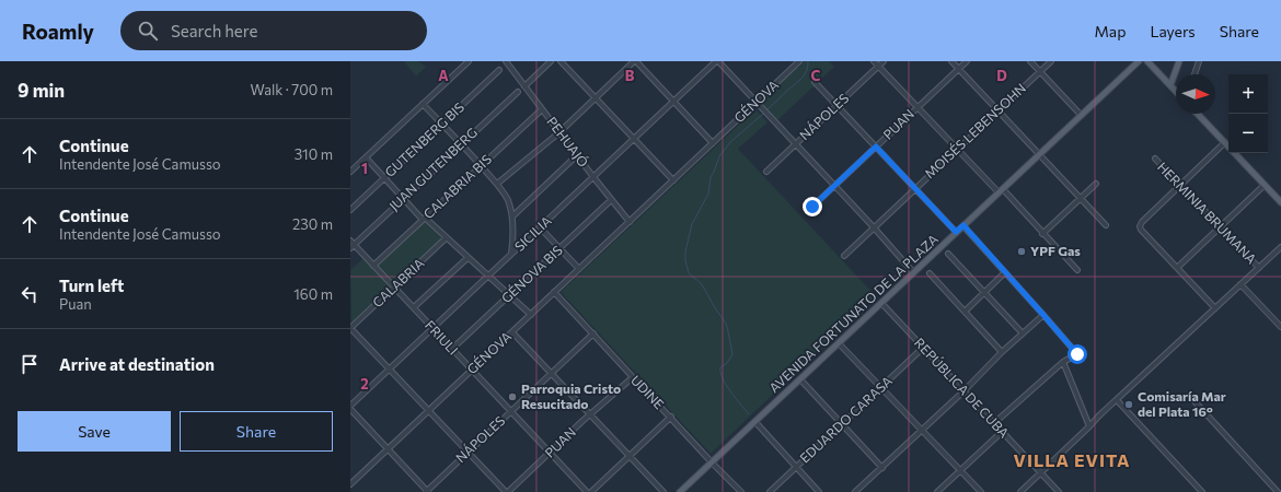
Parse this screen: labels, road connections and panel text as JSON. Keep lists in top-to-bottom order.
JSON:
{
  "streets": {
    "main road": ["AVENIDA FORTUNATO DE LA PLAZA"],
    "street": [
      "GÉNOVA",
      "NÁPOLES",
      "PUAN",
      "MOISÉS LEBENSOHN",
      "GUTENBERG BIS",
      "PEHUAJÓ",
      "JUAN GUTENBERG",
      "CALABRIA BIS",
      "HERMINIA BRUMANA",
      "SICILIA",
      "GÉNOVA BIS",
      "CALABRIA",
      "FRIULI",
      "REPÚBLICA DE CUBA",
      "UDINE",
      "EDUARDO CARASA"
    ]
  },
  "crossings": [
    ["GÉNOVA", "PEHUAJÓ"],
    ["GÉNOVA", "FRIULI"],
    ["GÉNOVA", "UDINE"],
    ["NÁPOLES", "FRIULI"],
    ["NÁPOLES", "UDINE"],
    ["PUAN", "FRIULI"],
    ["PUAN", "UDINE"],
    ["PEHUAJÓ", "CALABRIA BIS"],
    ["PEHUAJÓ", "SICILIA"],
    ["PEHUAJÓ", "GÉNOVA BIS"],
    ["JUAN GUTENBERG", "FRIULI"],
    ["CALABRIA BIS", "FRIULI"],
    ["SICILIA", "FRIULI"],
    ["GÉNOVA BIS", "FRIULI"],
    ["CALABRIA", "FRIULI"],
    ["AVENIDA FORTUNATO DE LA PLAZA", "REPÚBLICA DE CUBA"],
    ["AVENIDA FORTUNATO DE LA PLAZA", "UDINE"],
    ["REPÚBLICA DE CUBA", "EDUARDO CARASA"]
  ],
  "districts": ["VILLA EVITA"],
  "places": ["YPF Gas", "Parroquia Cristo Resucitado", "Comisaría Mar del Plata 16°"],
  "north": "right",
  "page": {
    "header": "Roamly",
    "search": "Search here",
    "nav": ["Map", "Layers", "Share"],
    "heading": ["9 min", "Walk · 700 m"],
    "map_buttons": ["+", "−"],
    "list": [
      ["Continue", "Intendente José Camusso", "310 m"],
      ["Continue", "Intendente José Camusso", "230 m"],
      ["Turn left", "Puan", "160 m"],
      "Arrive at destination"
    ],
    "buttons": ["Save", "Share"]
  },
  "grid": {
    "columns": [
      "A",
      "B",
      "C",
      "D"
    ],
    "rows": ["1", "2"]
  }
}
